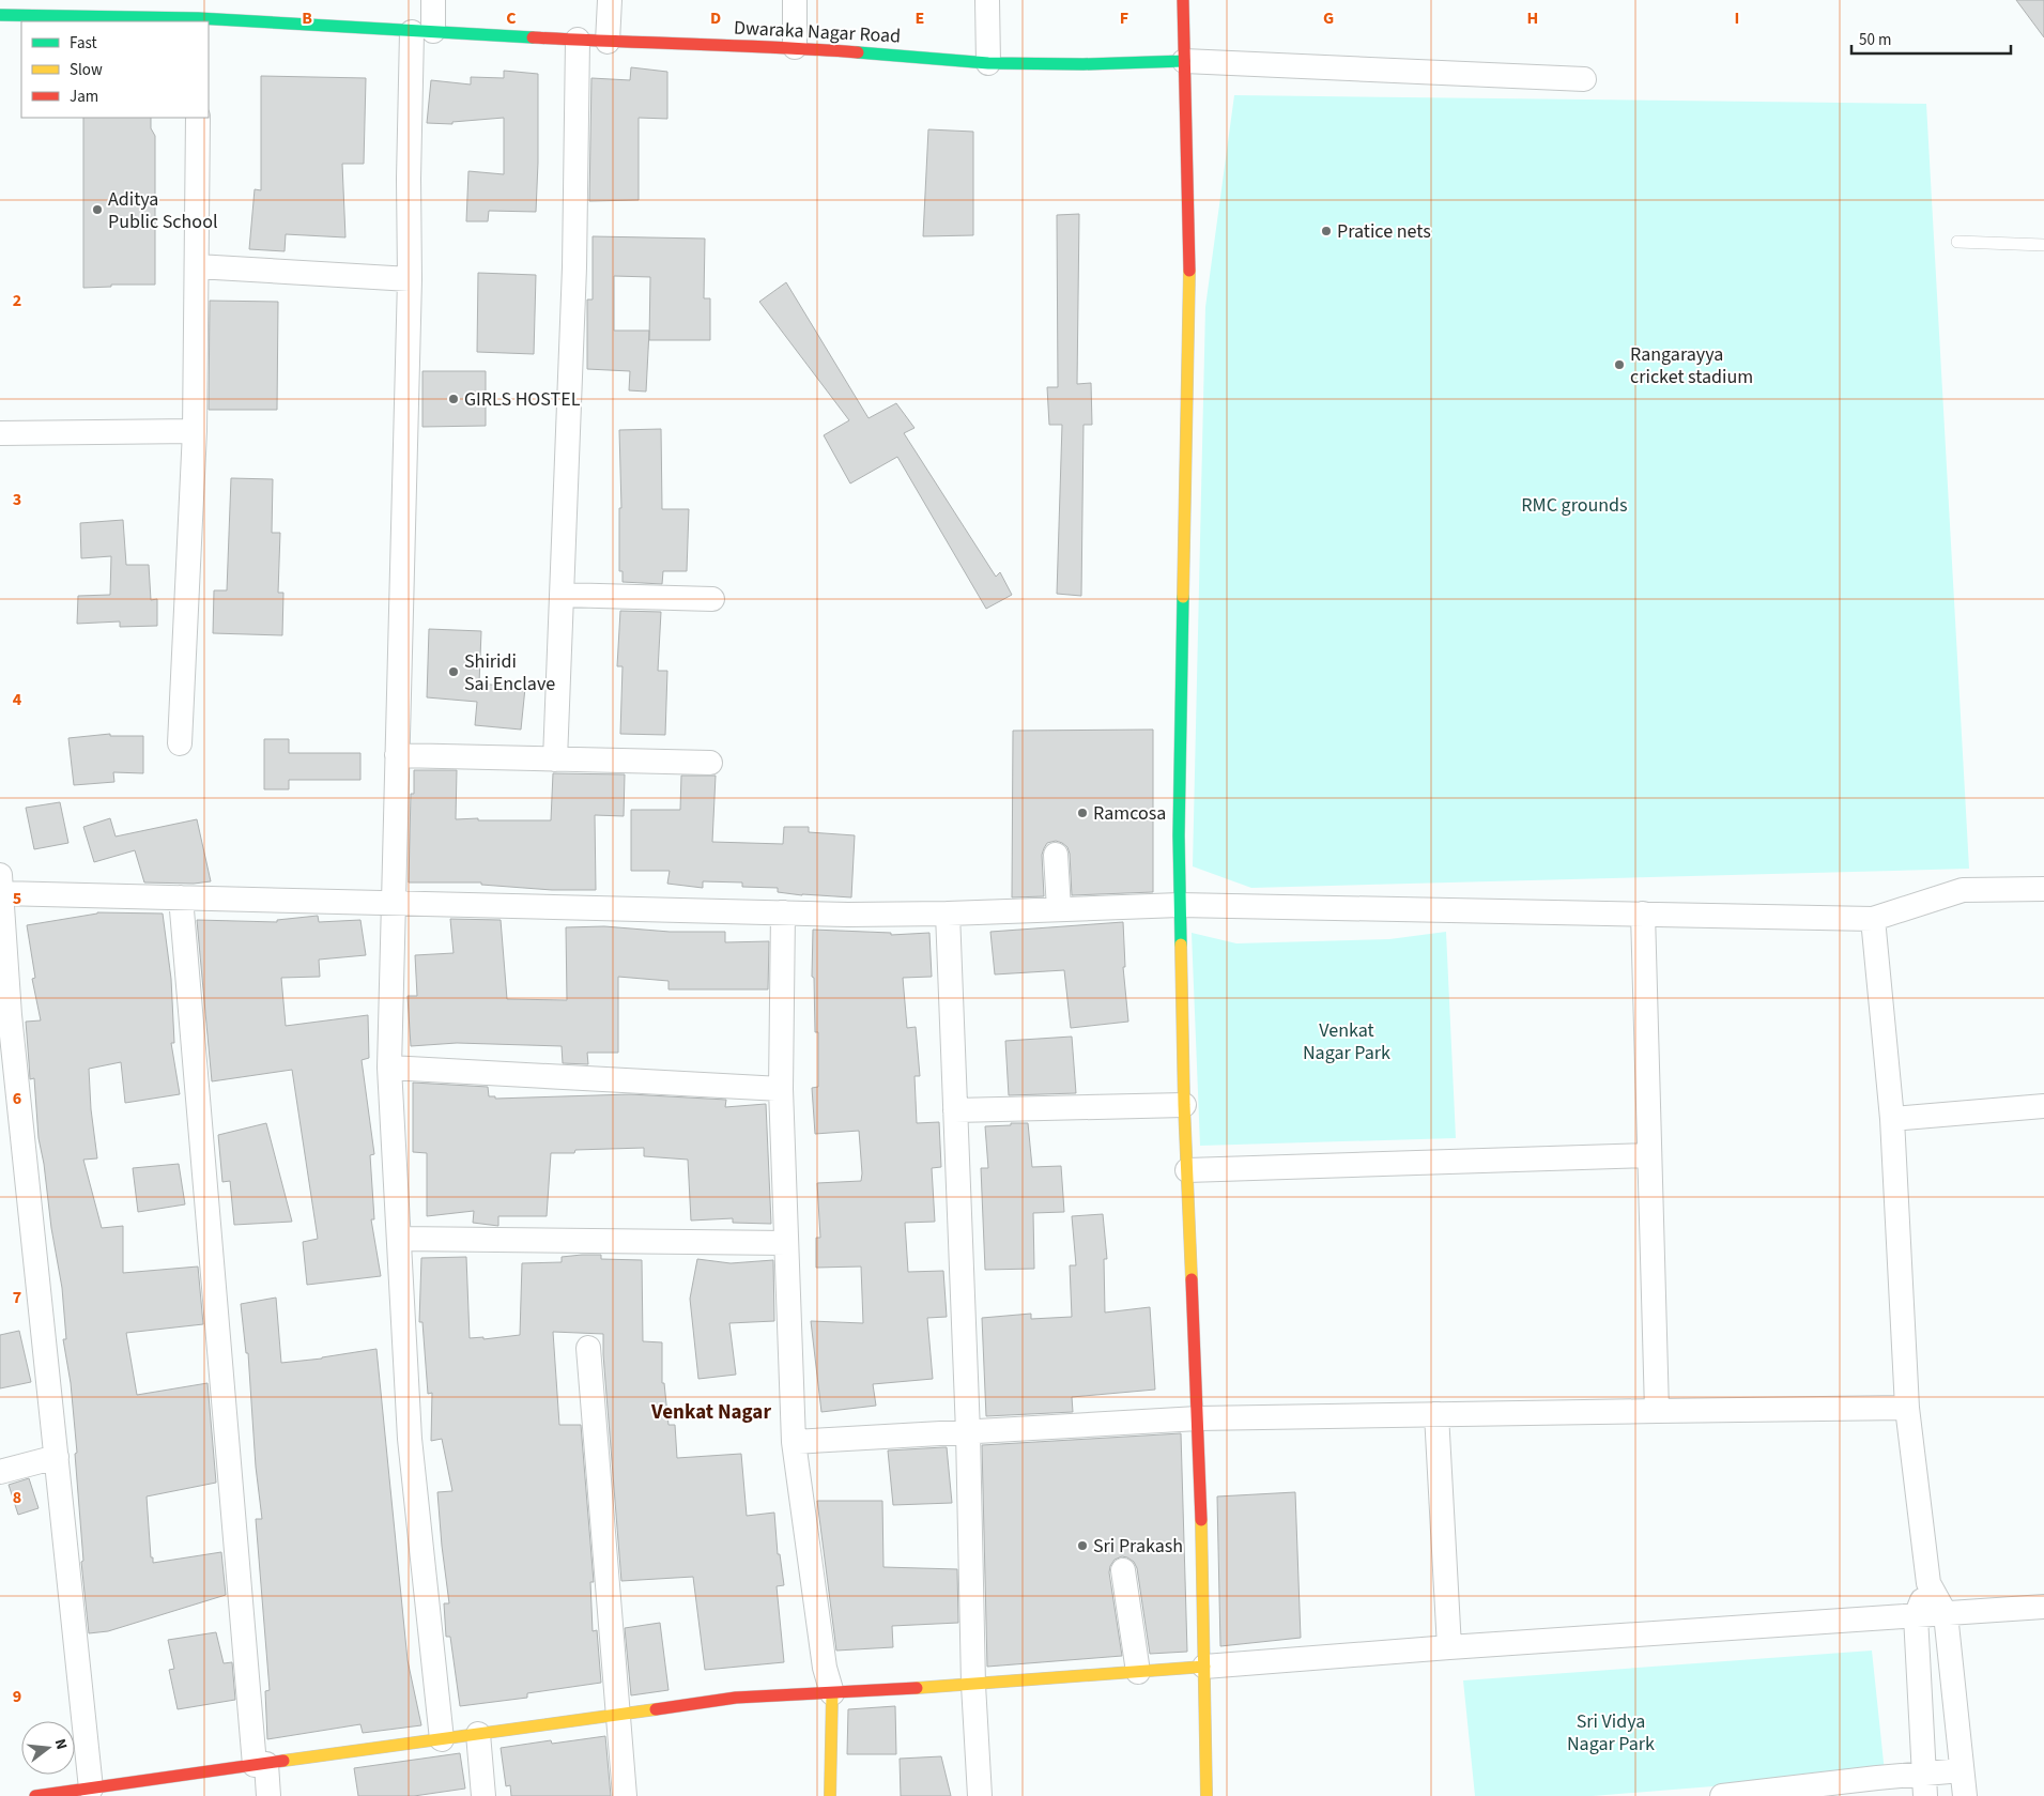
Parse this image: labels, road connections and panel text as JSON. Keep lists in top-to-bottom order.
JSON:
{
  "streets": {
    "street": ["Dwaraka Nagar Road"]
  },
  "districts": ["Venkat Nagar"],
  "parks": ["RMC grounds", "Venkat Nagar Park", "Sri Vidya Nagar Park"],
  "places": [
    "Aditya Public School",
    "Pratice nets",
    "Rangarayya cricket stadium",
    "GIRLS HOSTEL",
    "Shiridi Sai Enclave",
    "Ramcosa",
    "Sri Prakash"
  ],
  "legend": ["Fast", "Slow", "Jam"],
  "scale_bar": "50 m",
  "north": "right",
  "grid": {
    "columns": [
      "B",
      "C",
      "D",
      "E",
      "F",
      "G",
      "H",
      "I"
    ],
    "rows": [
      "2",
      "3",
      "4",
      "5",
      "6",
      "7",
      "8",
      "9"
    ]
  }
}
